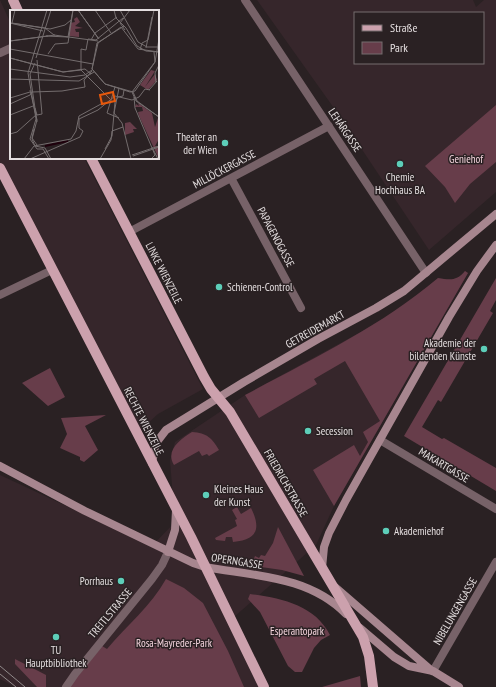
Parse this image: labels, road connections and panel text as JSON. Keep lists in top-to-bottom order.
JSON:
{
  "streets": {
    "main road": [
      "LINKE WIENZEILE",
      "GETREIDEMARKT",
      "RECHTE WIENZEILE",
      "FRIEDRICHSTRASSE",
      "OPERNGASSE"
    ],
    "street": [
      "LEHÁRGASSE",
      "MILLÖCKERGASSE",
      "PAPAGENOGASSE",
      "MAKARTGASSE",
      "NIBELUNGENGASSE",
      "TREITLSTRASSE"
    ]
  },
  "crossings": [
    ["LEHÁRGASSE", "MILLÖCKERGASSE"],
    ["LEHÁRGASSE", "GETREIDEMARKT"],
    ["MILLÖCKERGASSE", "PAPAGENOGASSE"],
    ["MILLÖCKERGASSE", "LINKE WIENZEILE"],
    ["LINKE WIENZEILE", "GETREIDEMARKT"],
    ["LINKE WIENZEILE", "FRIEDRICHSTRASSE"],
    ["GETREIDEMARKT", "RECHTE WIENZEILE"],
    ["GETREIDEMARKT", "FRIEDRICHSTRASSE"],
    ["RECHTE WIENZEILE", "OPERNGASSE"],
    ["FRIEDRICHSTRASSE", "OPERNGASSE"],
    ["FRIEDRICHSTRASSE", "NIBELUNGENGASSE"],
    ["OPERNGASSE", "NIBELUNGENGASSE"],
    ["OPERNGASSE", "TREITLSTRASSE"]
  ],
  "parks": ["Geniehof", "Esperantopark", "Rosa-Mayreder-Park"],
  "places": [
    "Theater an der Wien",
    "Chemie Hochhaus BA",
    "Schienen-Control",
    "Akademie der bildenden Künste",
    "Secession",
    "Kleines Haus der Kunst",
    "Akademiehof",
    "Porrhaus",
    "TU Hauptbibliothek"
  ],
  "legend": ["Straße", "Park"]
}
